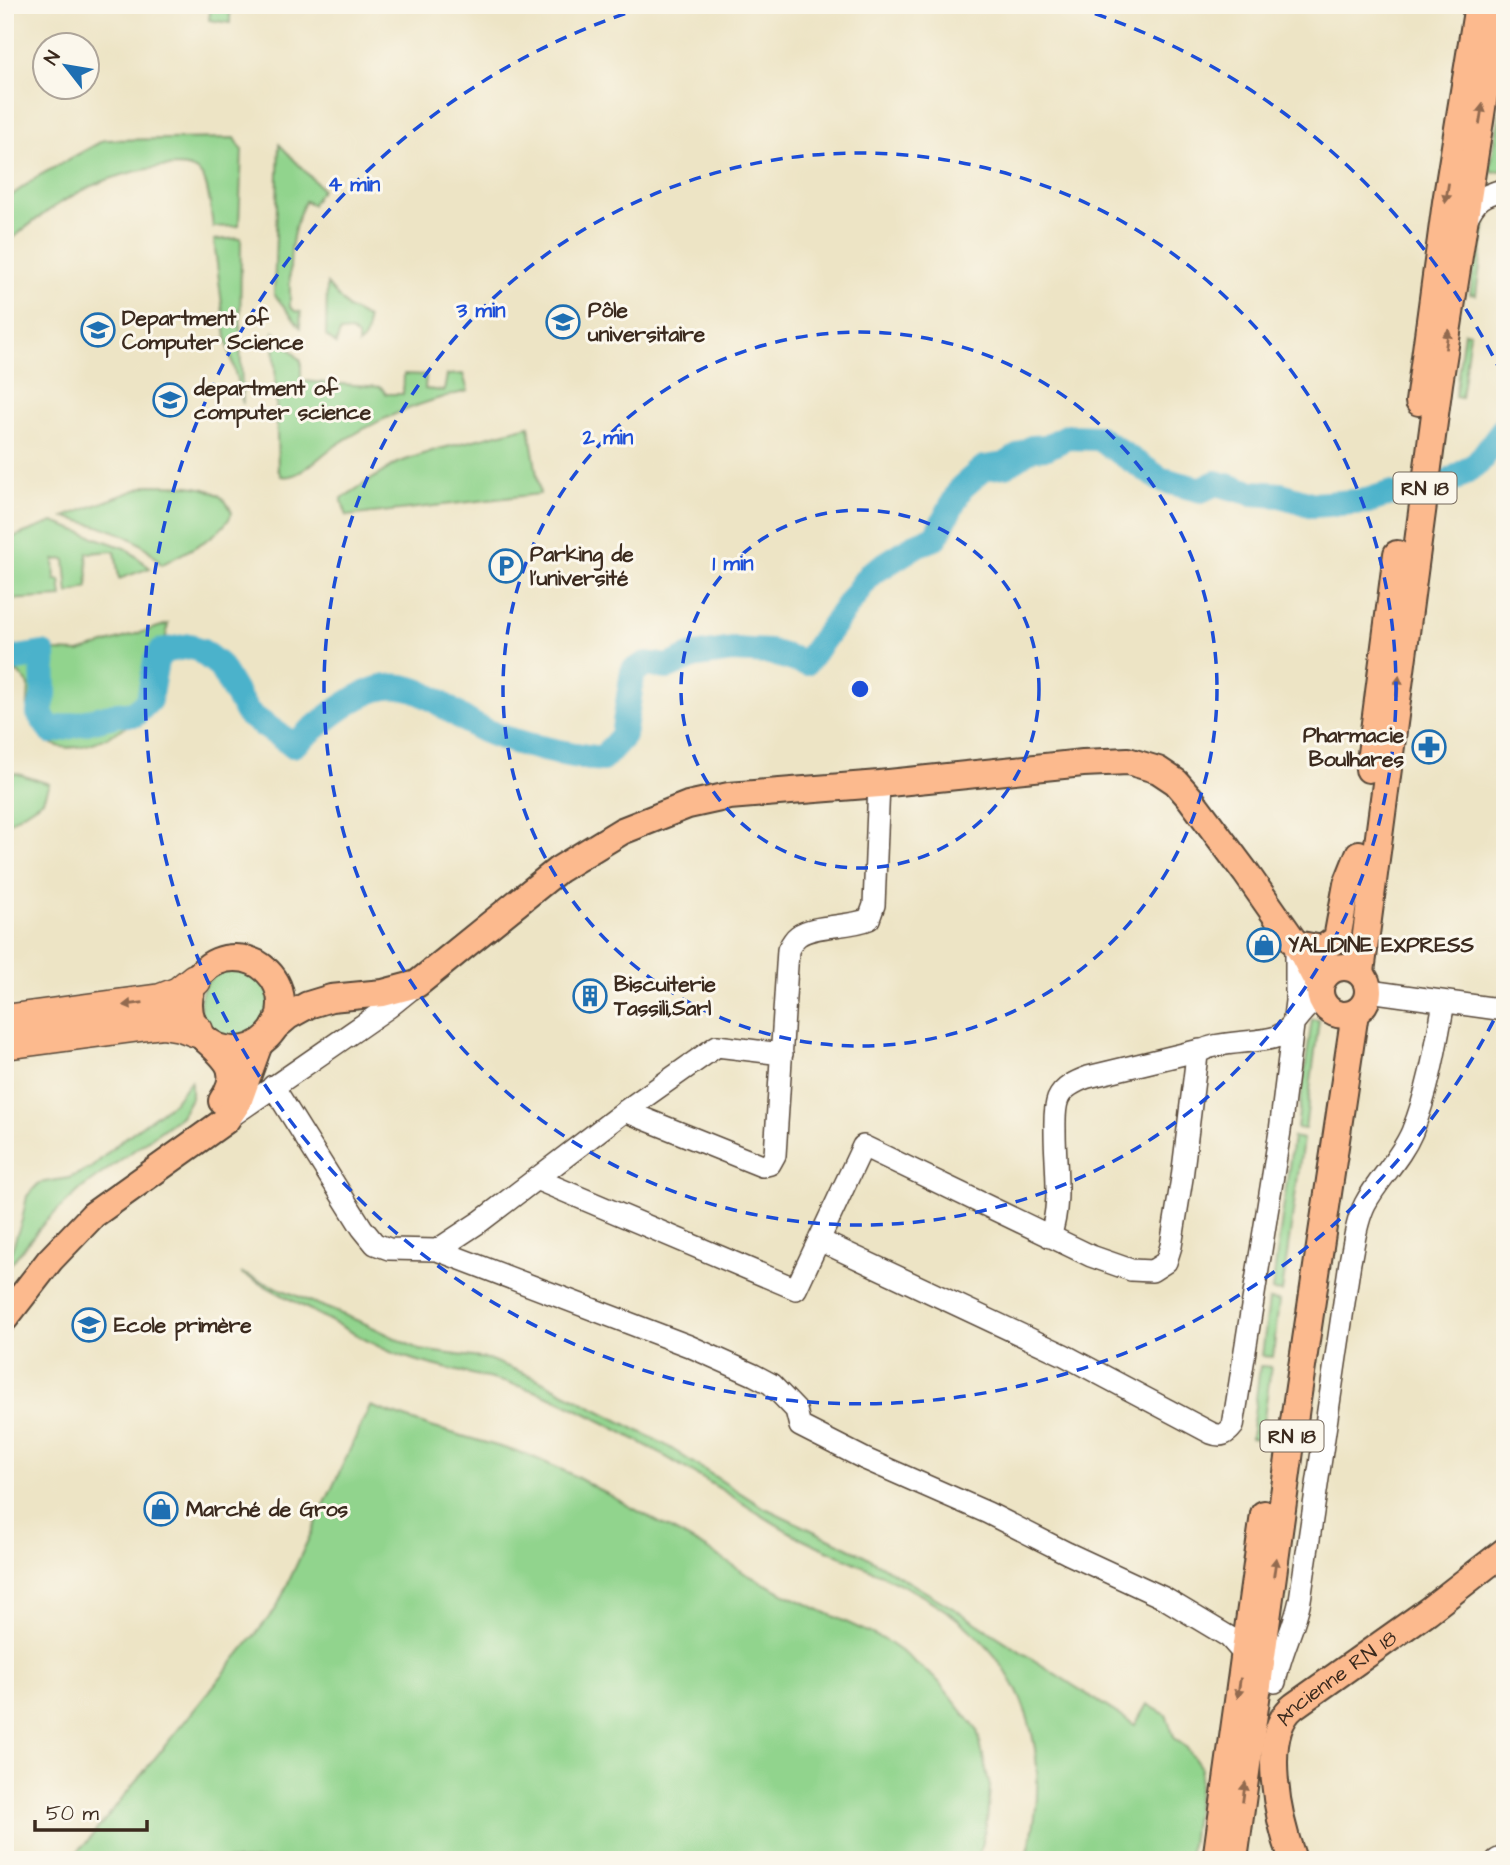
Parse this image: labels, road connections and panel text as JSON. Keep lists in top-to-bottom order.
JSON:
{
  "streets": {
    "main road": ["RN 18", "Ancienne RN 18"]
  },
  "places": {
    "school or university": [
      "Pôle universitaire",
      "Department of Computer Science",
      "department of computer science",
      "Ecole primère"
    ],
    "parking": ["Parking de l'université"],
    "pharmacy": ["Pharmacie Boulhares"],
    "shop": ["YALIDINE EXPRESS", "Marché de Gros"],
    "building": ["Biscuiterie Tassili,Sarl"]
  },
  "scale_bar": "50 m",
  "north": "top left",
  "rings": [
    "4 min",
    "3 min",
    "2 min",
    "1 min"
  ]
}
